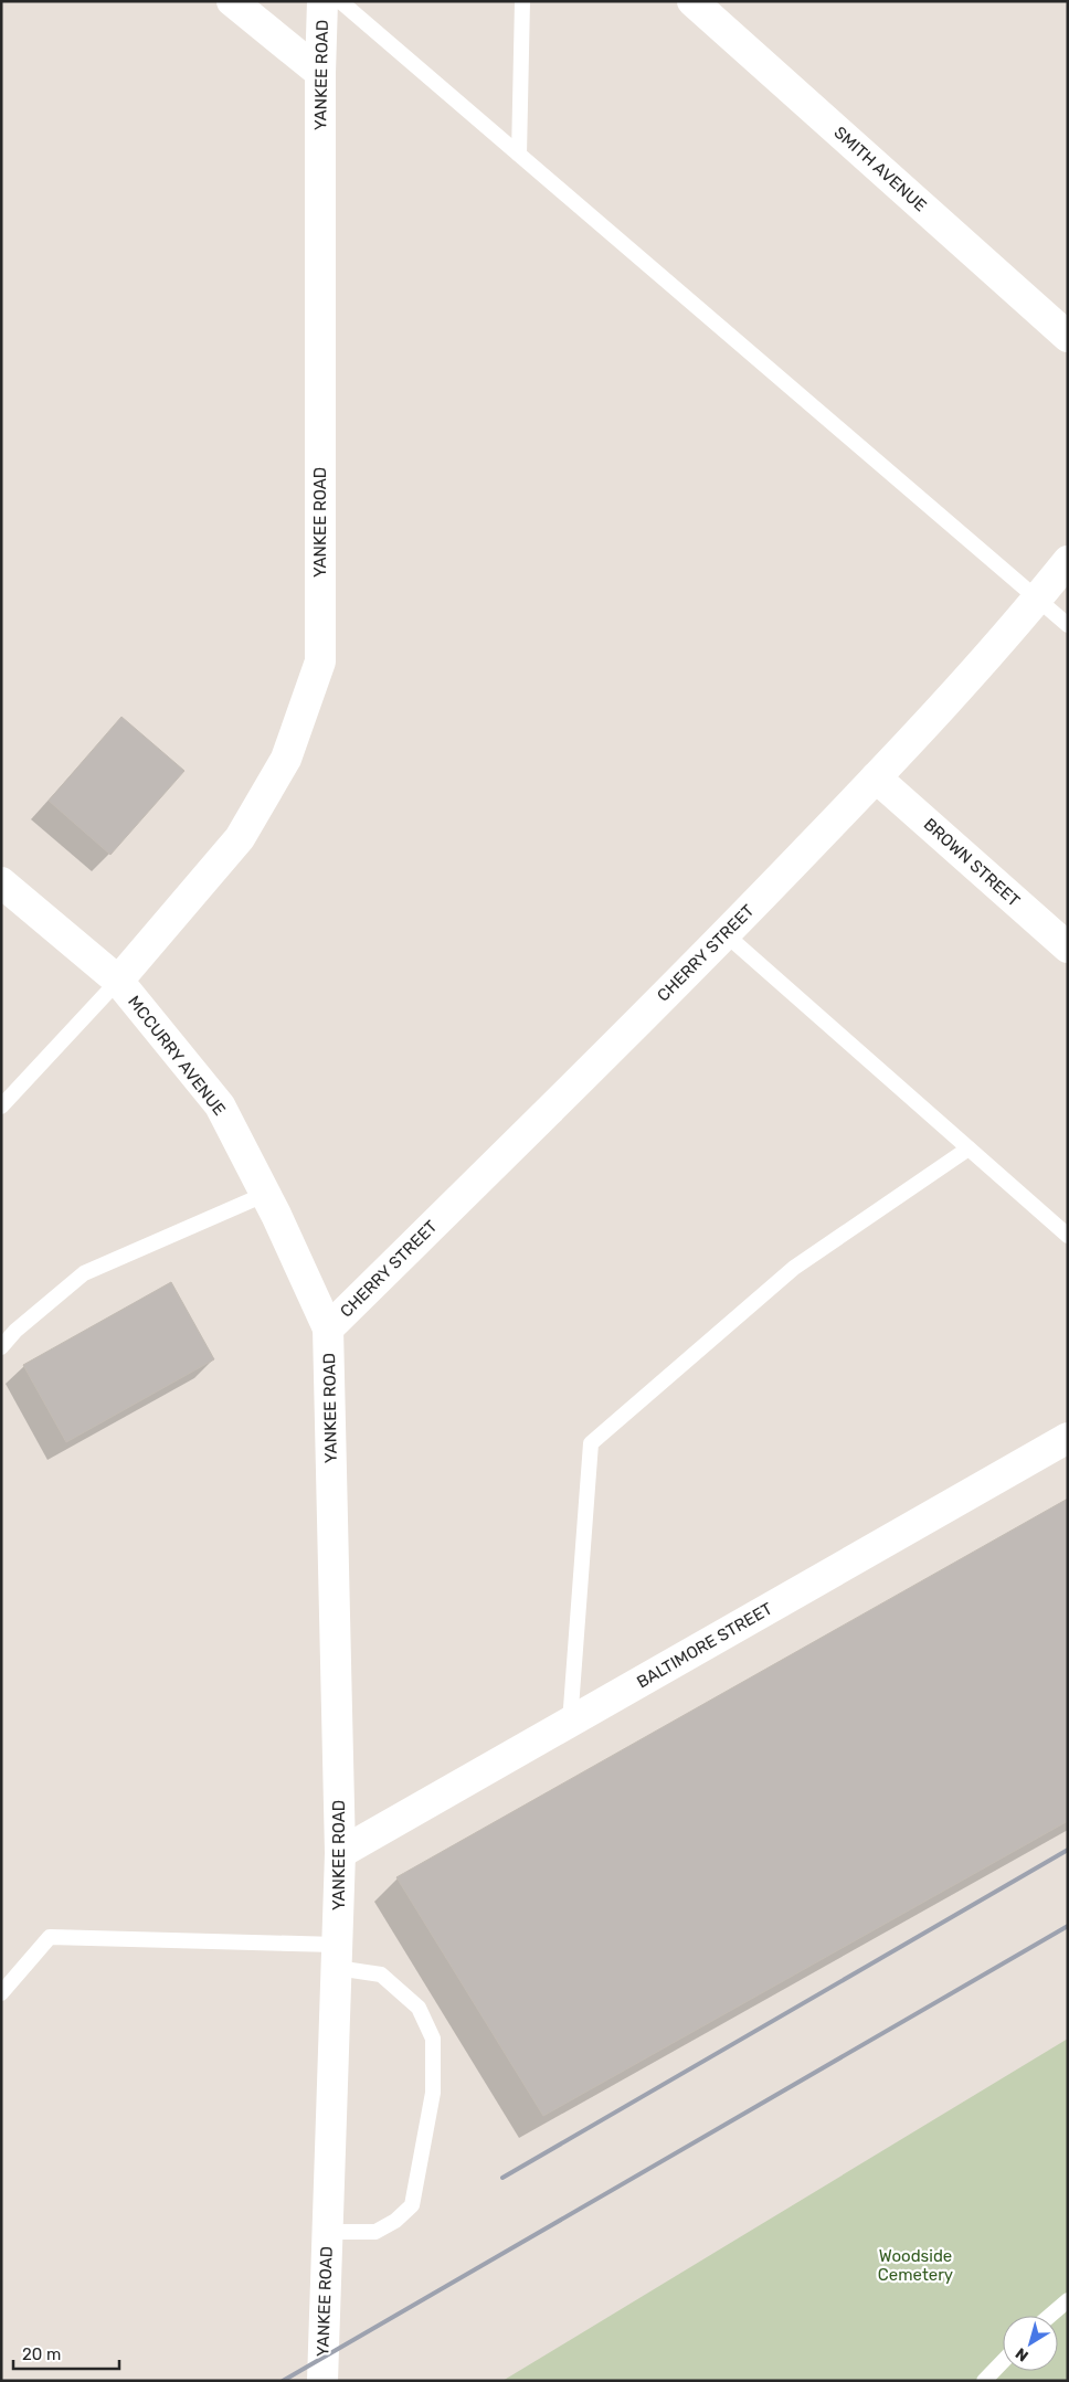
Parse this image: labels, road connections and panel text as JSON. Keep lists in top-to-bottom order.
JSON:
{
  "streets": {
    "street": [
      "YANKEE ROAD",
      "SMITH AVENUE",
      "BROWN STREET",
      "CHERRY STREET",
      "MCCURRY AVENUE",
      "BALTIMORE STREET"
    ]
  },
  "crossings": [
    ["YANKEE ROAD", "CHERRY STREET"],
    ["YANKEE ROAD", "MCCURRY AVENUE"],
    ["YANKEE ROAD", "BALTIMORE STREET"],
    ["BROWN STREET", "CHERRY STREET"],
    ["CHERRY STREET", "MCCURRY AVENUE"]
  ],
  "parks": ["Woodside Cemetery"],
  "scale_bar": "20 m",
  "north": "bottom left"
}
